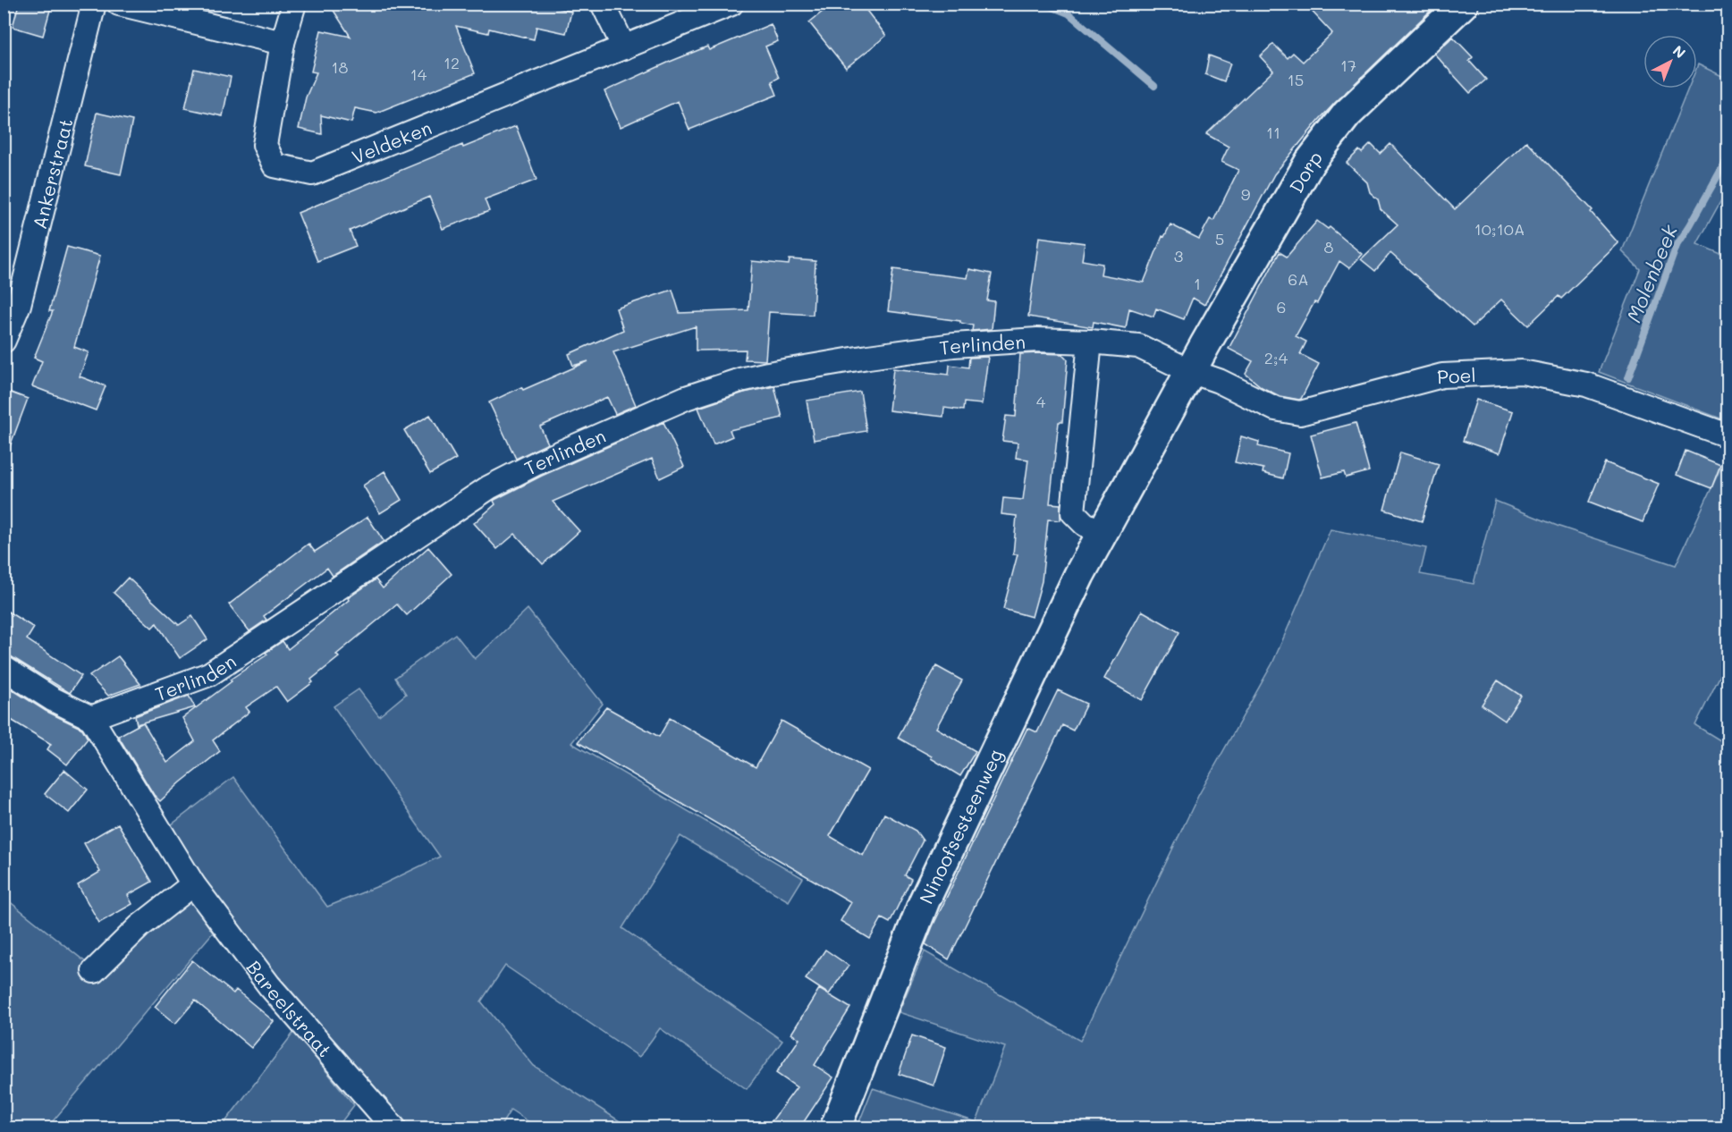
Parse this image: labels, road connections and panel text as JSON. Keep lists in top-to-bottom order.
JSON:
{
  "streets": {
    "street": [
      "Veldeken",
      "Dorp",
      "Ankerstraat",
      "Terlinden",
      "Poel",
      "Ninoofsesteenweg",
      "Bareelstraat"
    ]
  },
  "crossings": [
    ["Dorp", "Terlinden"],
    ["Dorp", "Poel"],
    ["Dorp", "Ninoofsesteenweg"],
    ["Terlinden", "Poel"],
    ["Terlinden", "Ninoofsesteenweg"],
    ["Terlinden", "Bareelstraat"],
    ["Poel", "Ninoofsesteenweg"]
  ],
  "water": ["Molenbeek"],
  "house_numbers": [
    "12",
    "17",
    "18",
    "14",
    "15",
    "11",
    "9",
    "10;10A",
    "5",
    "8",
    "3",
    "6A",
    "1",
    "6",
    "2;4",
    "4"
  ],
  "north": "top right"
}
